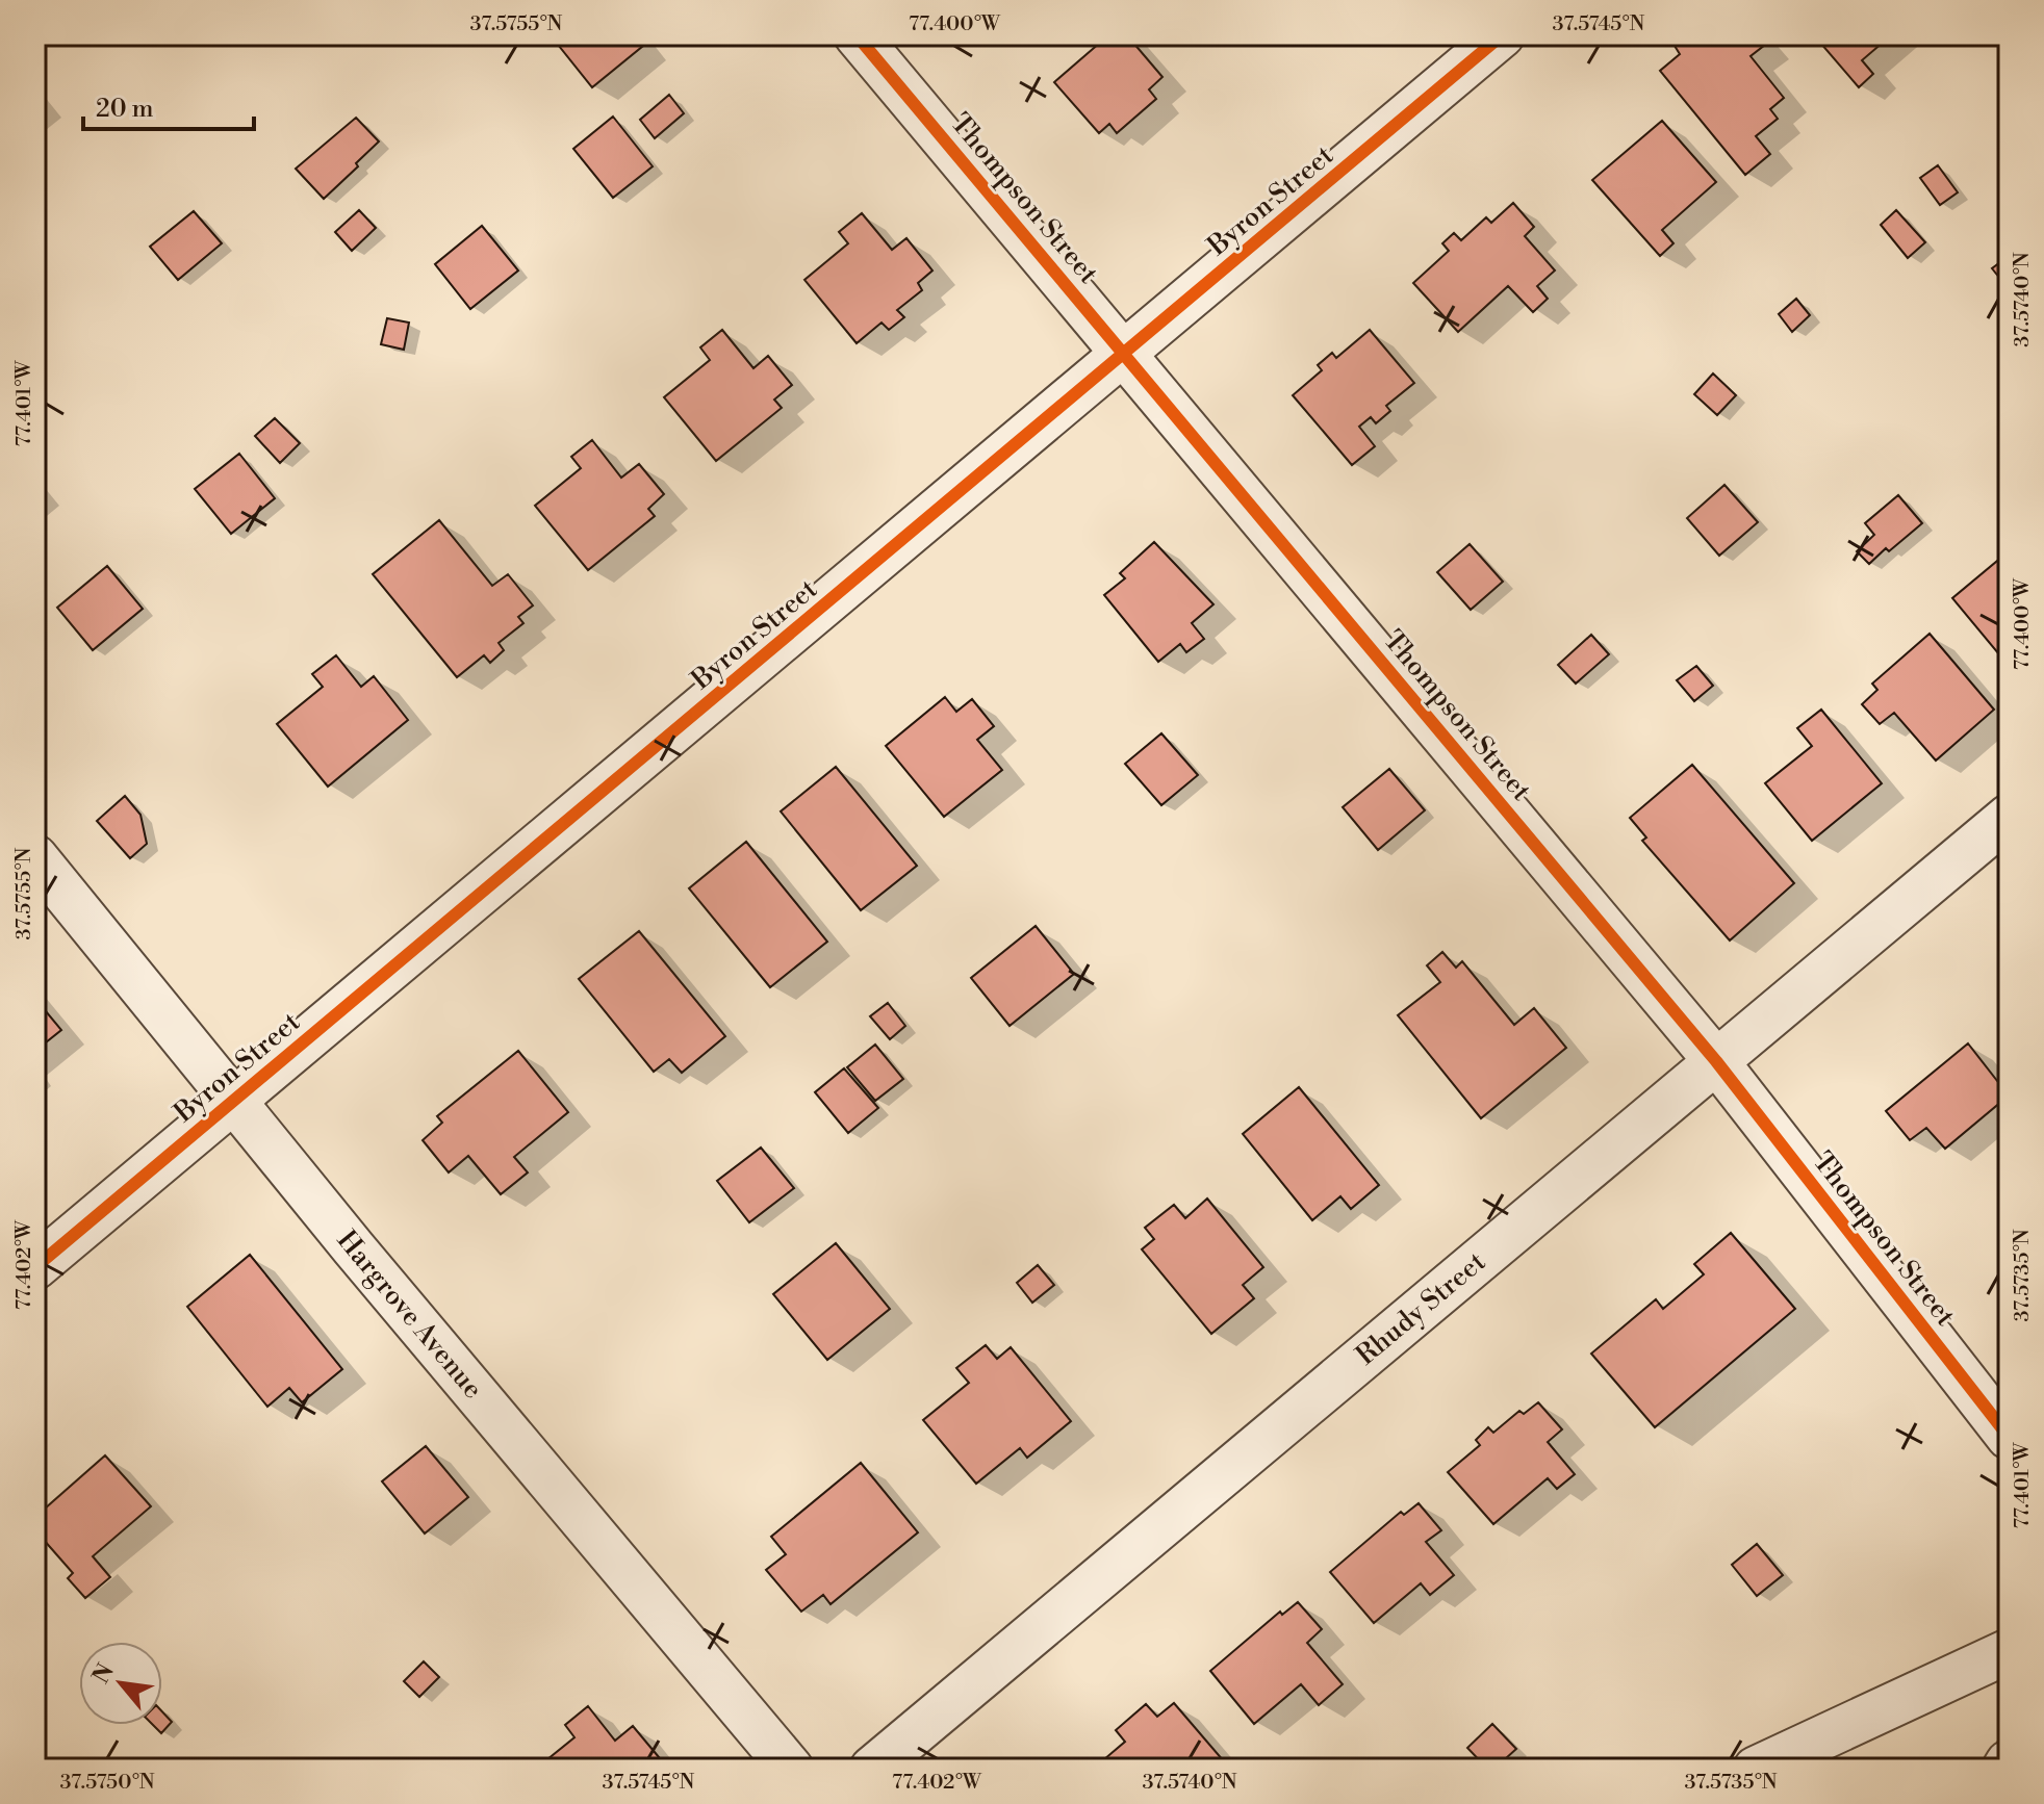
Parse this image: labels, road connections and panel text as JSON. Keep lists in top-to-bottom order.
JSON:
{
  "streets": {
    "street": [
      "Thompson Street",
      "Byron Street",
      "Rhudy Street",
      "Hargrove Avenue"
    ]
  },
  "crossings": [
    ["Thompson Street", "Byron Street"],
    ["Thompson Street", "Rhudy Street"],
    ["Byron Street", "Hargrove Avenue"]
  ],
  "scale_bar": "20 m",
  "north": "top left",
  "coordinates": [
    "37.5755°N",
    "77.400°W",
    "37.5745°N",
    "37.5740°N",
    "77.401°W",
    "77.402°W",
    "37.5735°N",
    "37.5750°N"
  ]
}
